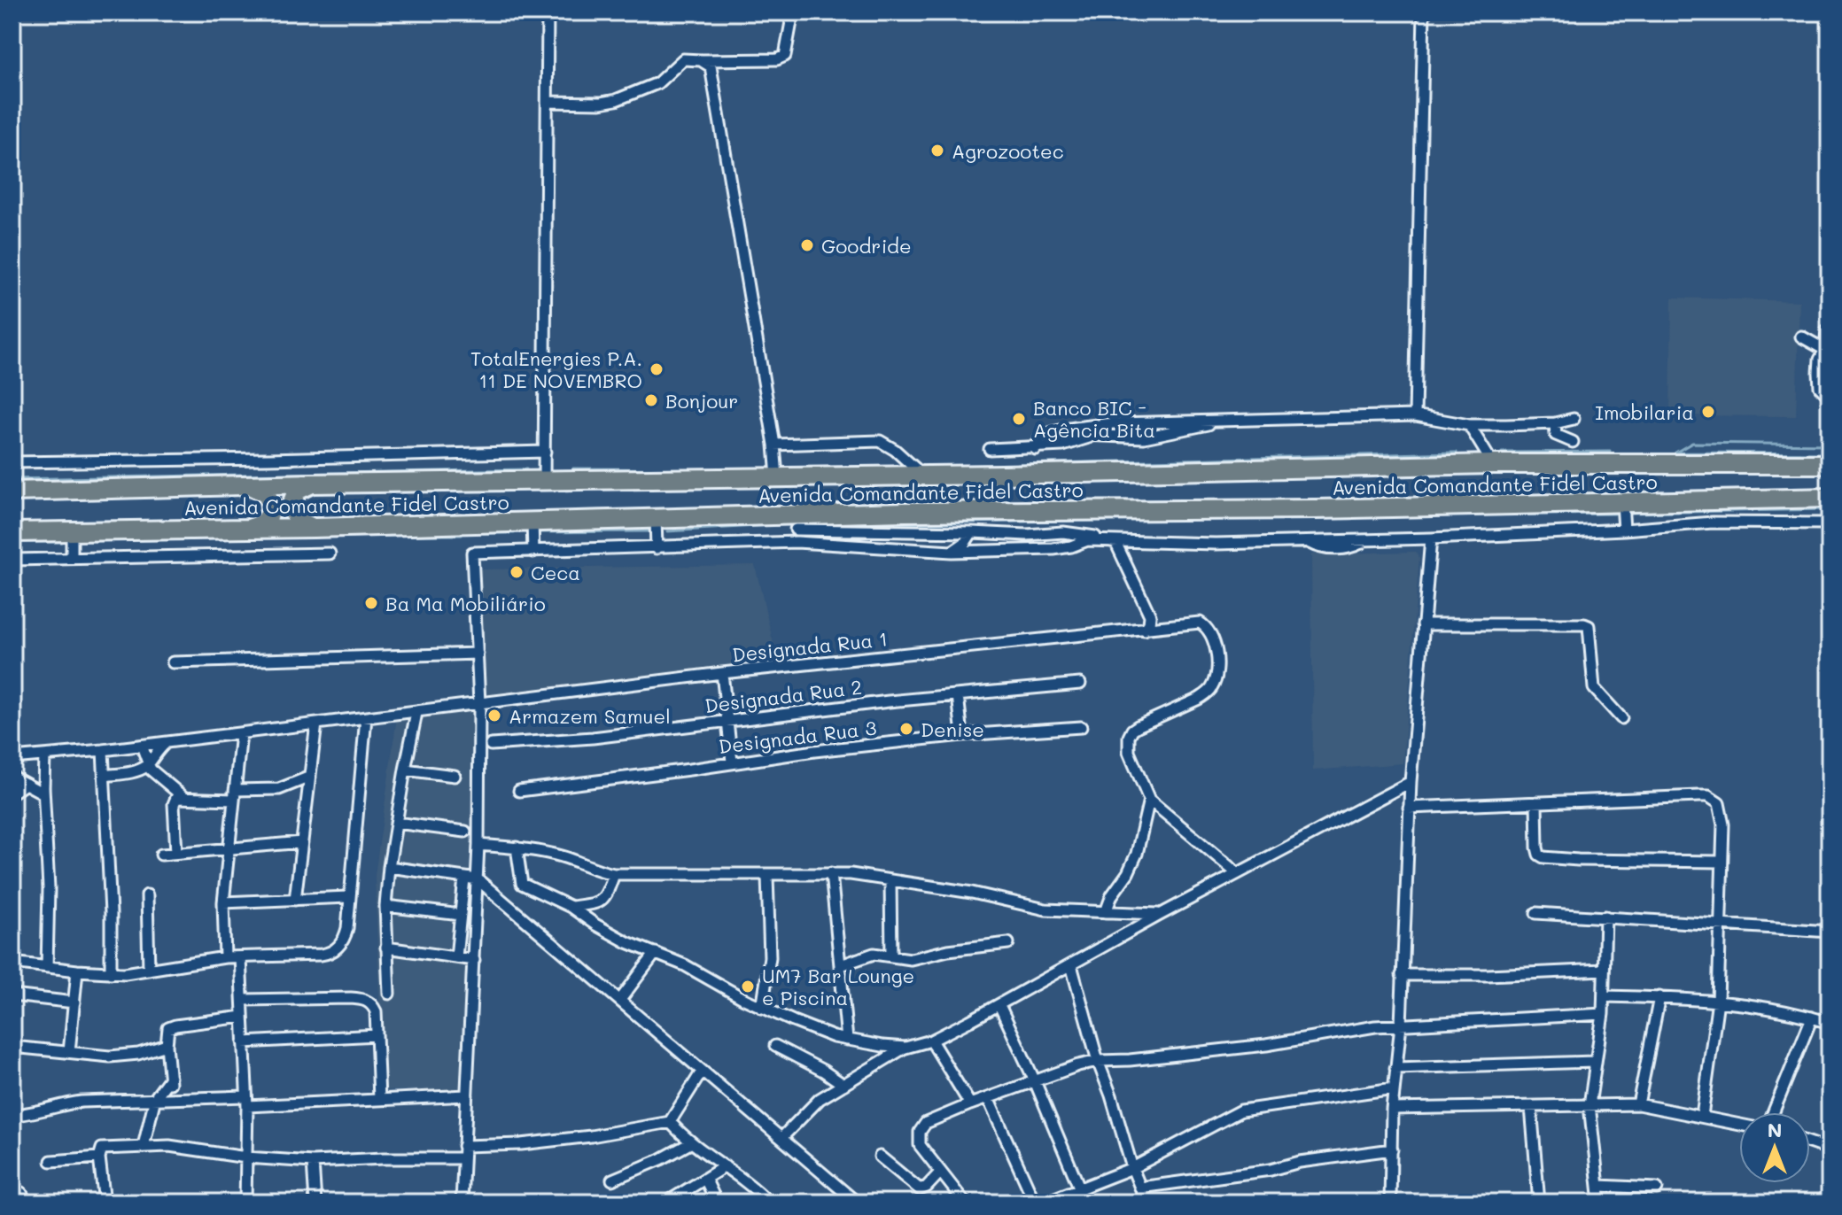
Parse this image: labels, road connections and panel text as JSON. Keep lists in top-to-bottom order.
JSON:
{
  "streets": {
    "highway": ["Avenida Comandante Fidel Castro"],
    "street": ["Designada Rua 1", "Designada Rua 2", "Designada Rua 3"]
  },
  "places": [
    "Agrozootec",
    "Goodride",
    "TotalEnergies P.A. 11 DE NOVEMBRO",
    "Bonjour",
    "Imobilaria",
    "Banco BIC - Agência Bita",
    "Ceca",
    "Ba Ma Mobiliário",
    "Armazem Samuel",
    "Denise",
    "UM7 Bar Lounge e Piscina"
  ],
  "north": "top"
}
